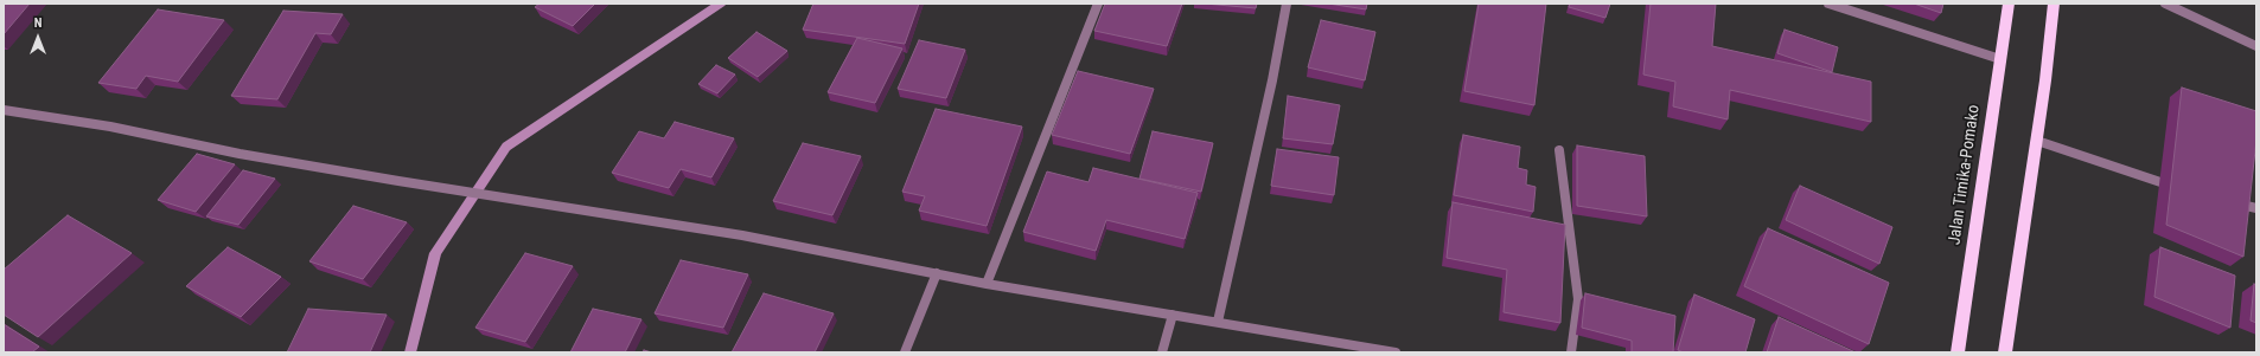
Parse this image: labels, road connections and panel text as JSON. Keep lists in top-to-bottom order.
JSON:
{
  "streets": {
    "highway": ["Jalan Timika-Pomako"]
  },
  "north": "top"
}
